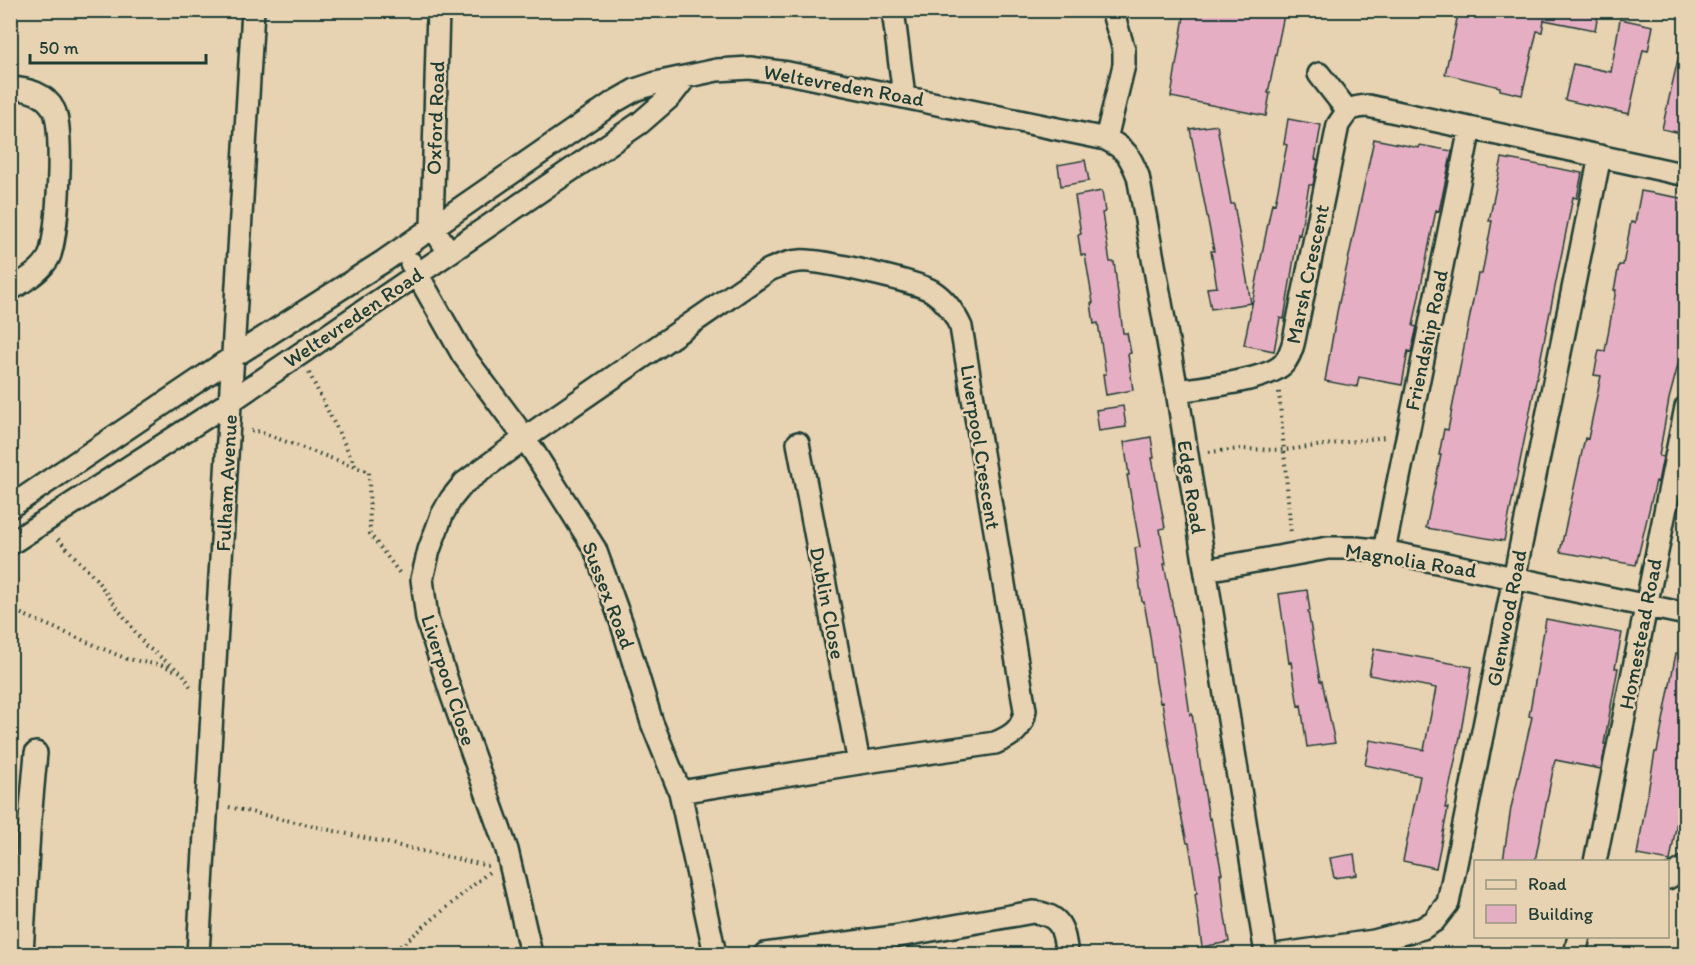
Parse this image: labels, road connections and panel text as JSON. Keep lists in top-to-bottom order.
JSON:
{
  "streets": {
    "street": [
      "Weltevreden Road",
      "Oxford Road",
      "Marsh Crescent",
      "Friendship Road",
      "Liverpool Crescent",
      "Fulham Avenue",
      "Edge Road",
      "Magnolia Road",
      "Sussex Road",
      "Dublin Close",
      "Glenwood Road",
      "Homestead Road",
      "Liverpool Close"
    ]
  },
  "crossings": [
    ["Weltevreden Road", "Oxford Road"],
    ["Weltevreden Road", "Fulham Avenue"],
    ["Weltevreden Road", "Edge Road"],
    ["Weltevreden Road", "Sussex Road"],
    ["Marsh Crescent", "Edge Road"],
    ["Friendship Road", "Magnolia Road"],
    ["Liverpool Crescent", "Sussex Road"],
    ["Liverpool Crescent", "Dublin Close"],
    ["Liverpool Crescent", "Liverpool Close"],
    ["Edge Road", "Magnolia Road"],
    ["Magnolia Road", "Glenwood Road"],
    ["Magnolia Road", "Homestead Road"],
    ["Sussex Road", "Liverpool Close"]
  ],
  "legend": ["Road", "Building"],
  "scale_bar": "50 m"
}
